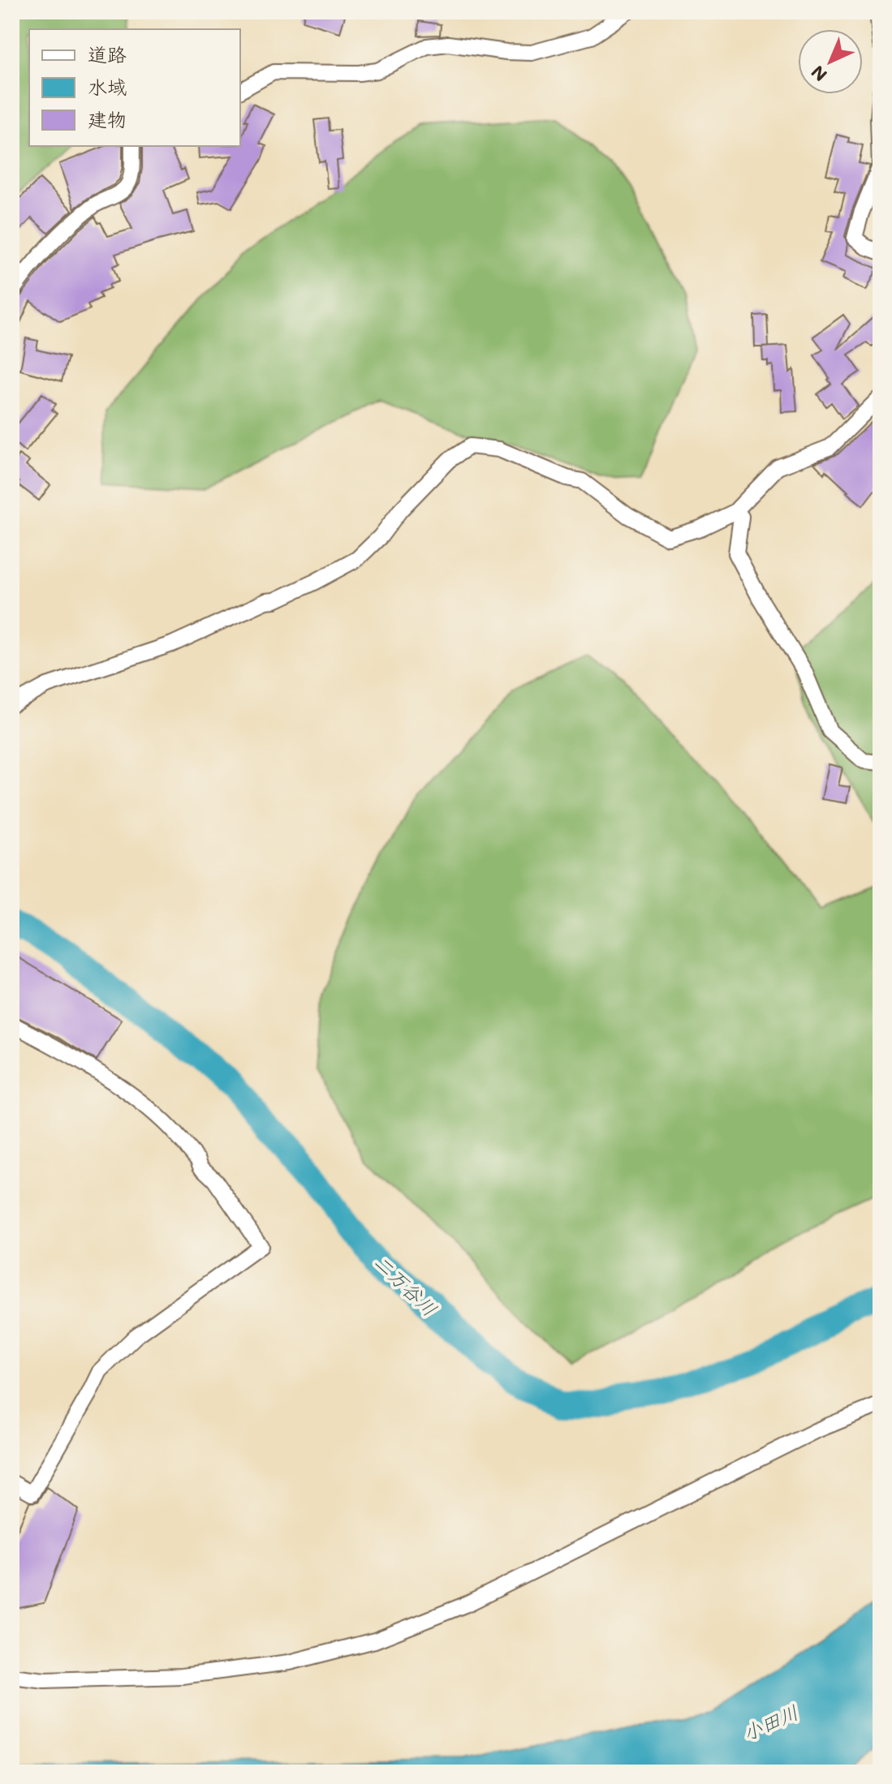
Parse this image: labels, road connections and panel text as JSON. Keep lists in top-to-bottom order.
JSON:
{
  "water": ["二万谷川", "小田川"],
  "legend": ["道路", "水域", "建物"],
  "north": "bottom left"
}
